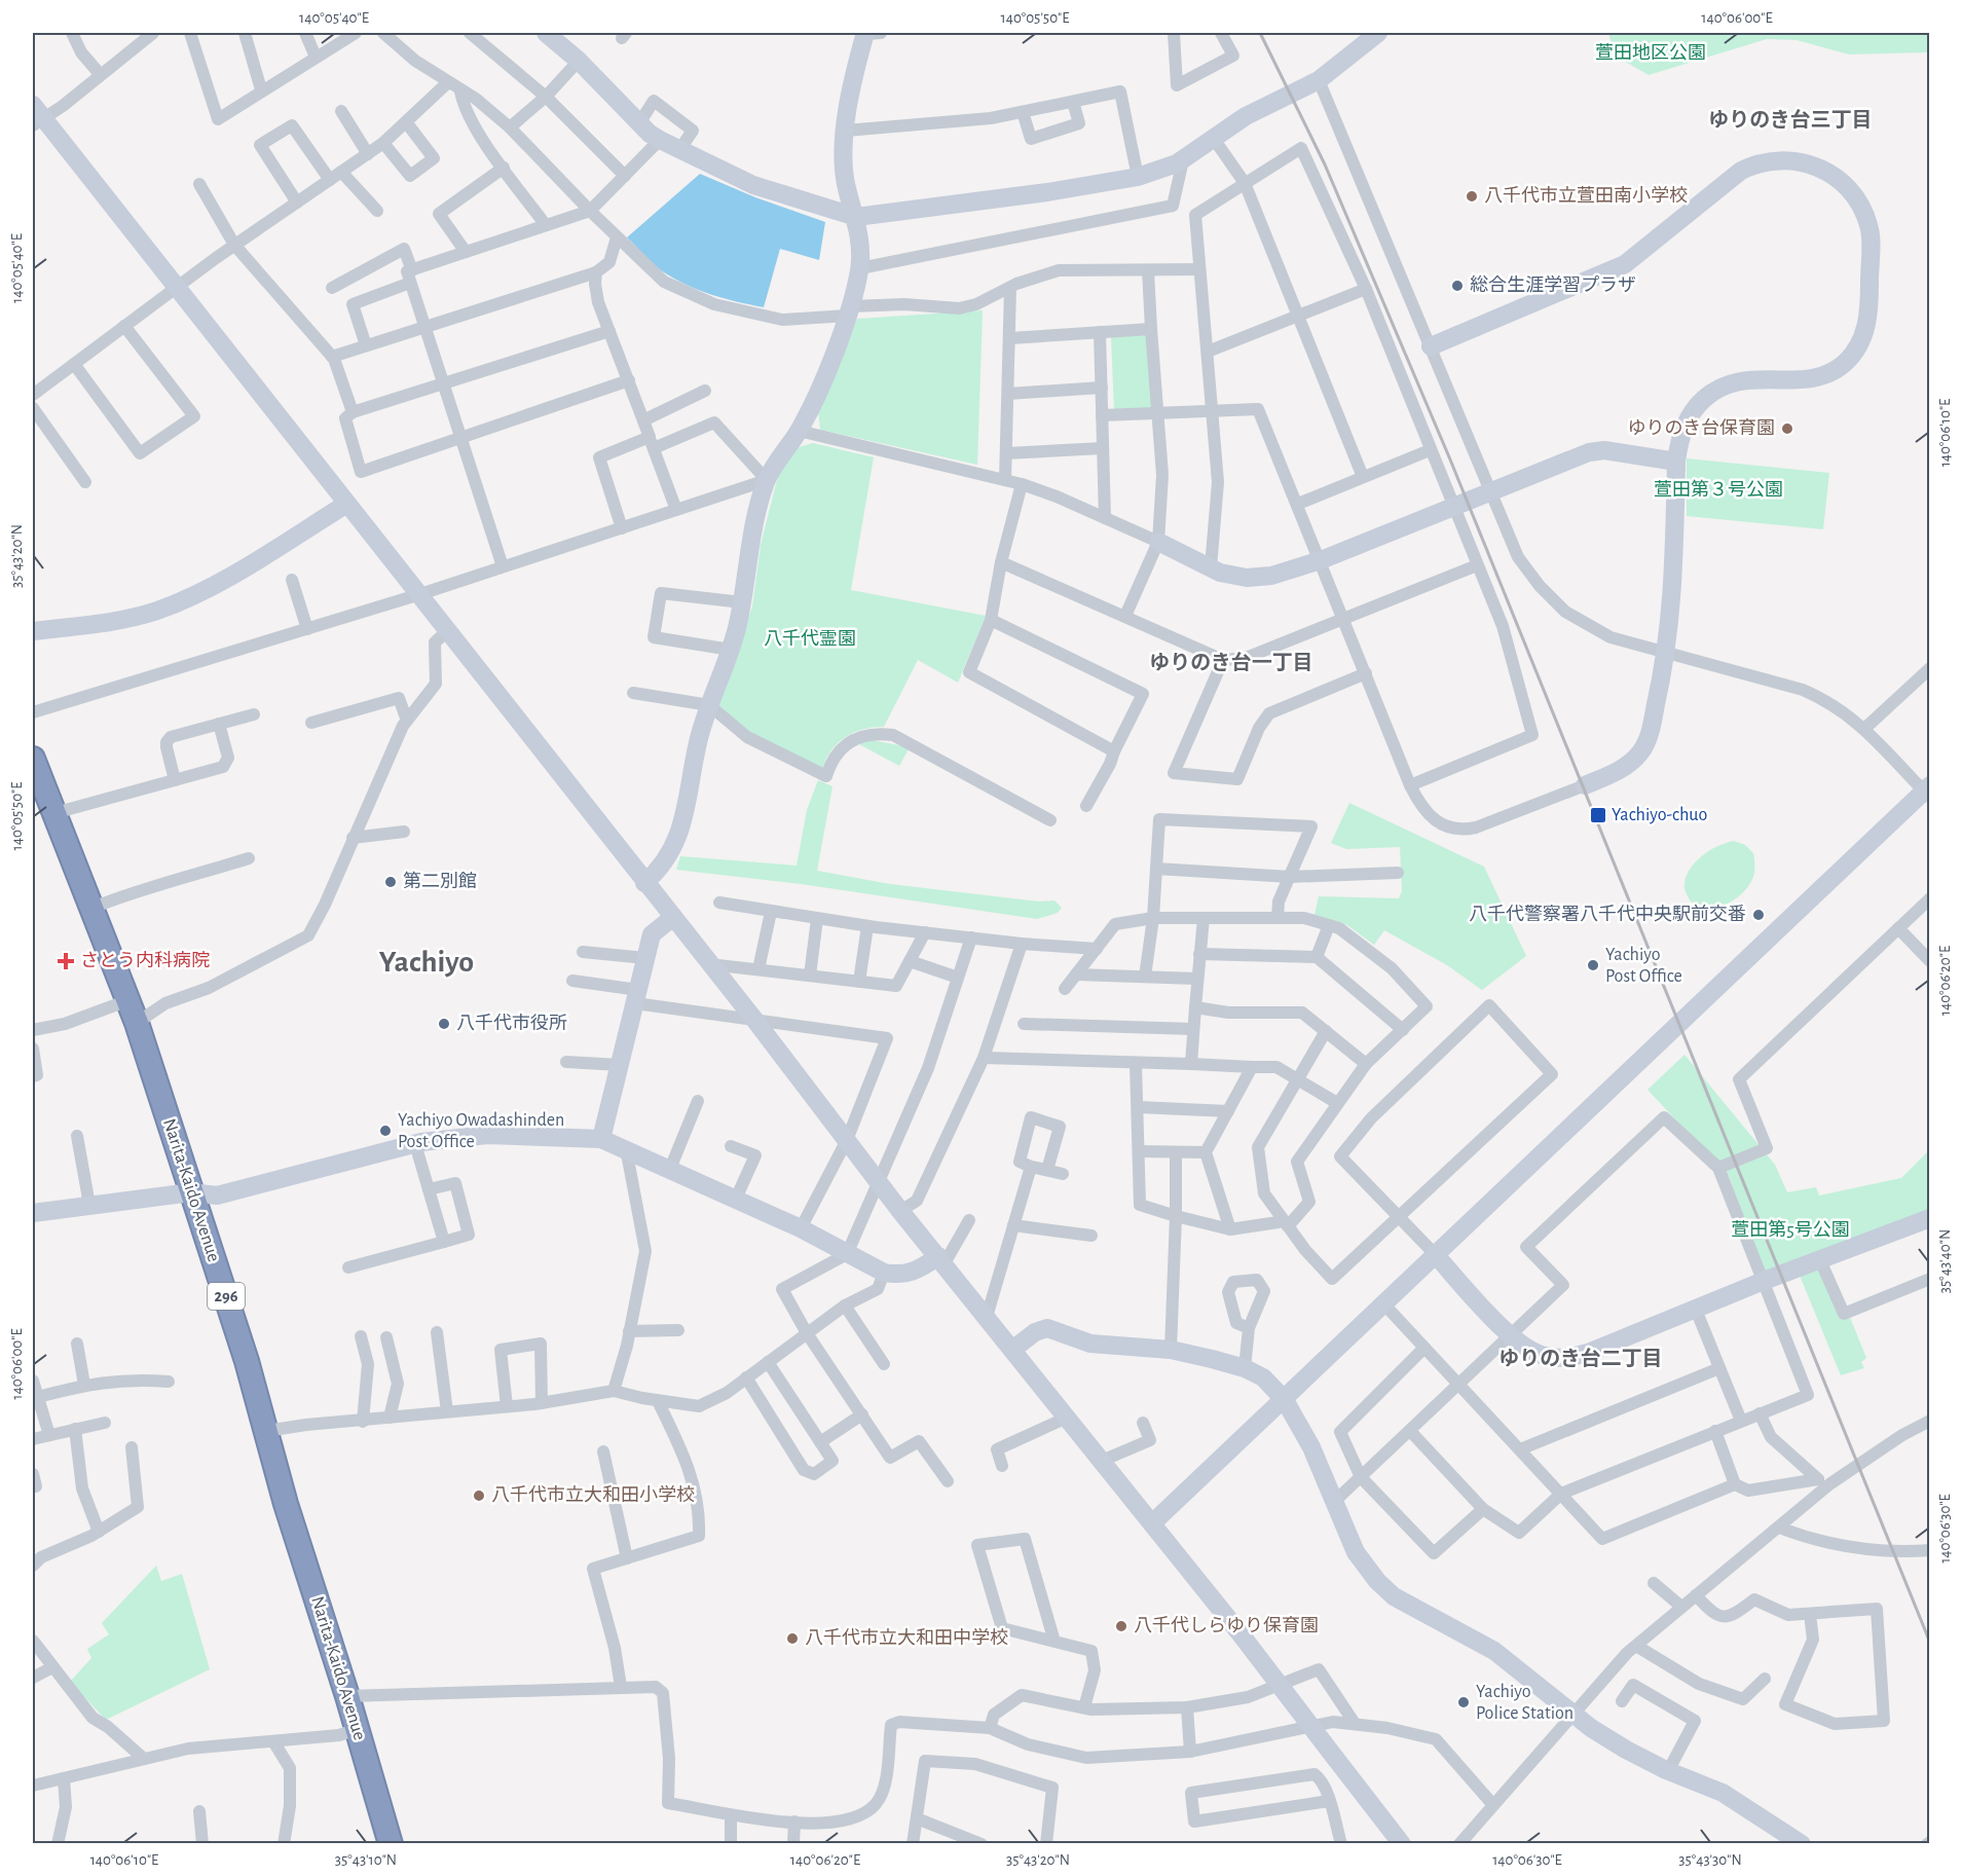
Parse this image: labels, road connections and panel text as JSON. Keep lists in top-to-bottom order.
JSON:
{
  "streets": {
    "highway": ["Narita-Kaido Avenue", "296"]
  },
  "districts": [
    "ゆりのき台三丁目",
    "ゆりのき台一丁目",
    "Yachiyo",
    "ゆりのき台二丁目"
  ],
  "parks": [
    "萱田地区公園",
    "萱田第３号公園",
    "八千代霊園",
    "萱田第5号公園"
  ],
  "places": {
    "other": [
      "八千代市立萱田南小学校",
      "総合生涯学習プラザ",
      "ゆりのき台保育園",
      "第二別館",
      "八千代警察署八千代中央駅前交番",
      "Yachiyo Post Office",
      "八千代市役所",
      "Yachiyo Owadashinden Post Office",
      "八千代市立大和田小学校",
      "八千代しらゆり保育園",
      "八千代市立大和田中学校",
      "Yachiyo Police Station"
    ],
    "transit": ["Yachiyo-chuo"],
    "health": ["さとう内科病院"]
  },
  "coordinates": [
    "140°05'40\"E",
    "140°05'50\"E",
    "140°06'00\"E",
    "140°06'10\"E",
    "35°43'20\"N",
    "140°06'20\"E",
    "35°43'40\"N",
    "140°06'30\"E",
    "35°43'10\"N",
    "35°43'30\"N"
  ]
}
